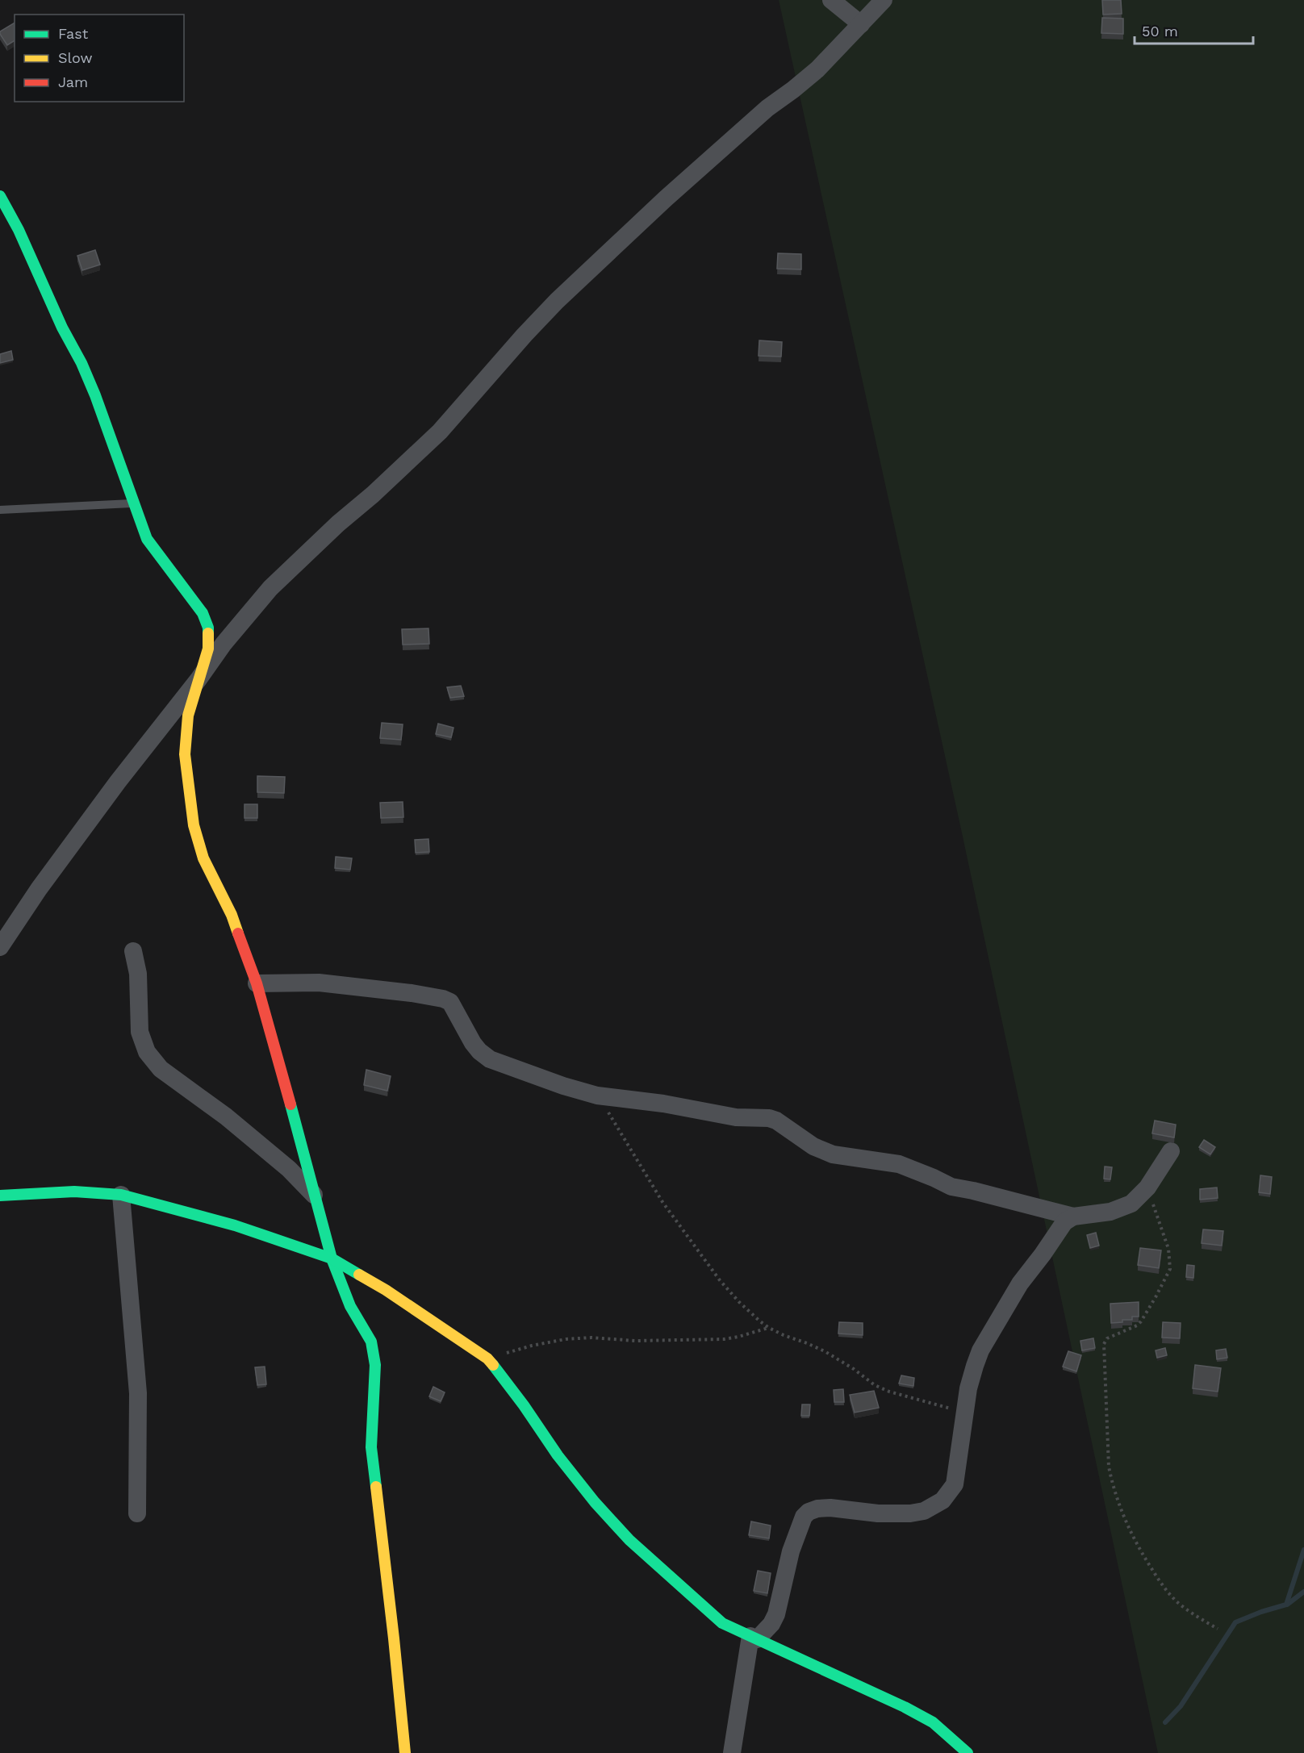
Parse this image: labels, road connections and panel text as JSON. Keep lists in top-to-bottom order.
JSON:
{
  "legend": ["Fast", "Slow", "Jam"],
  "scale_bar": "50 m"
}
